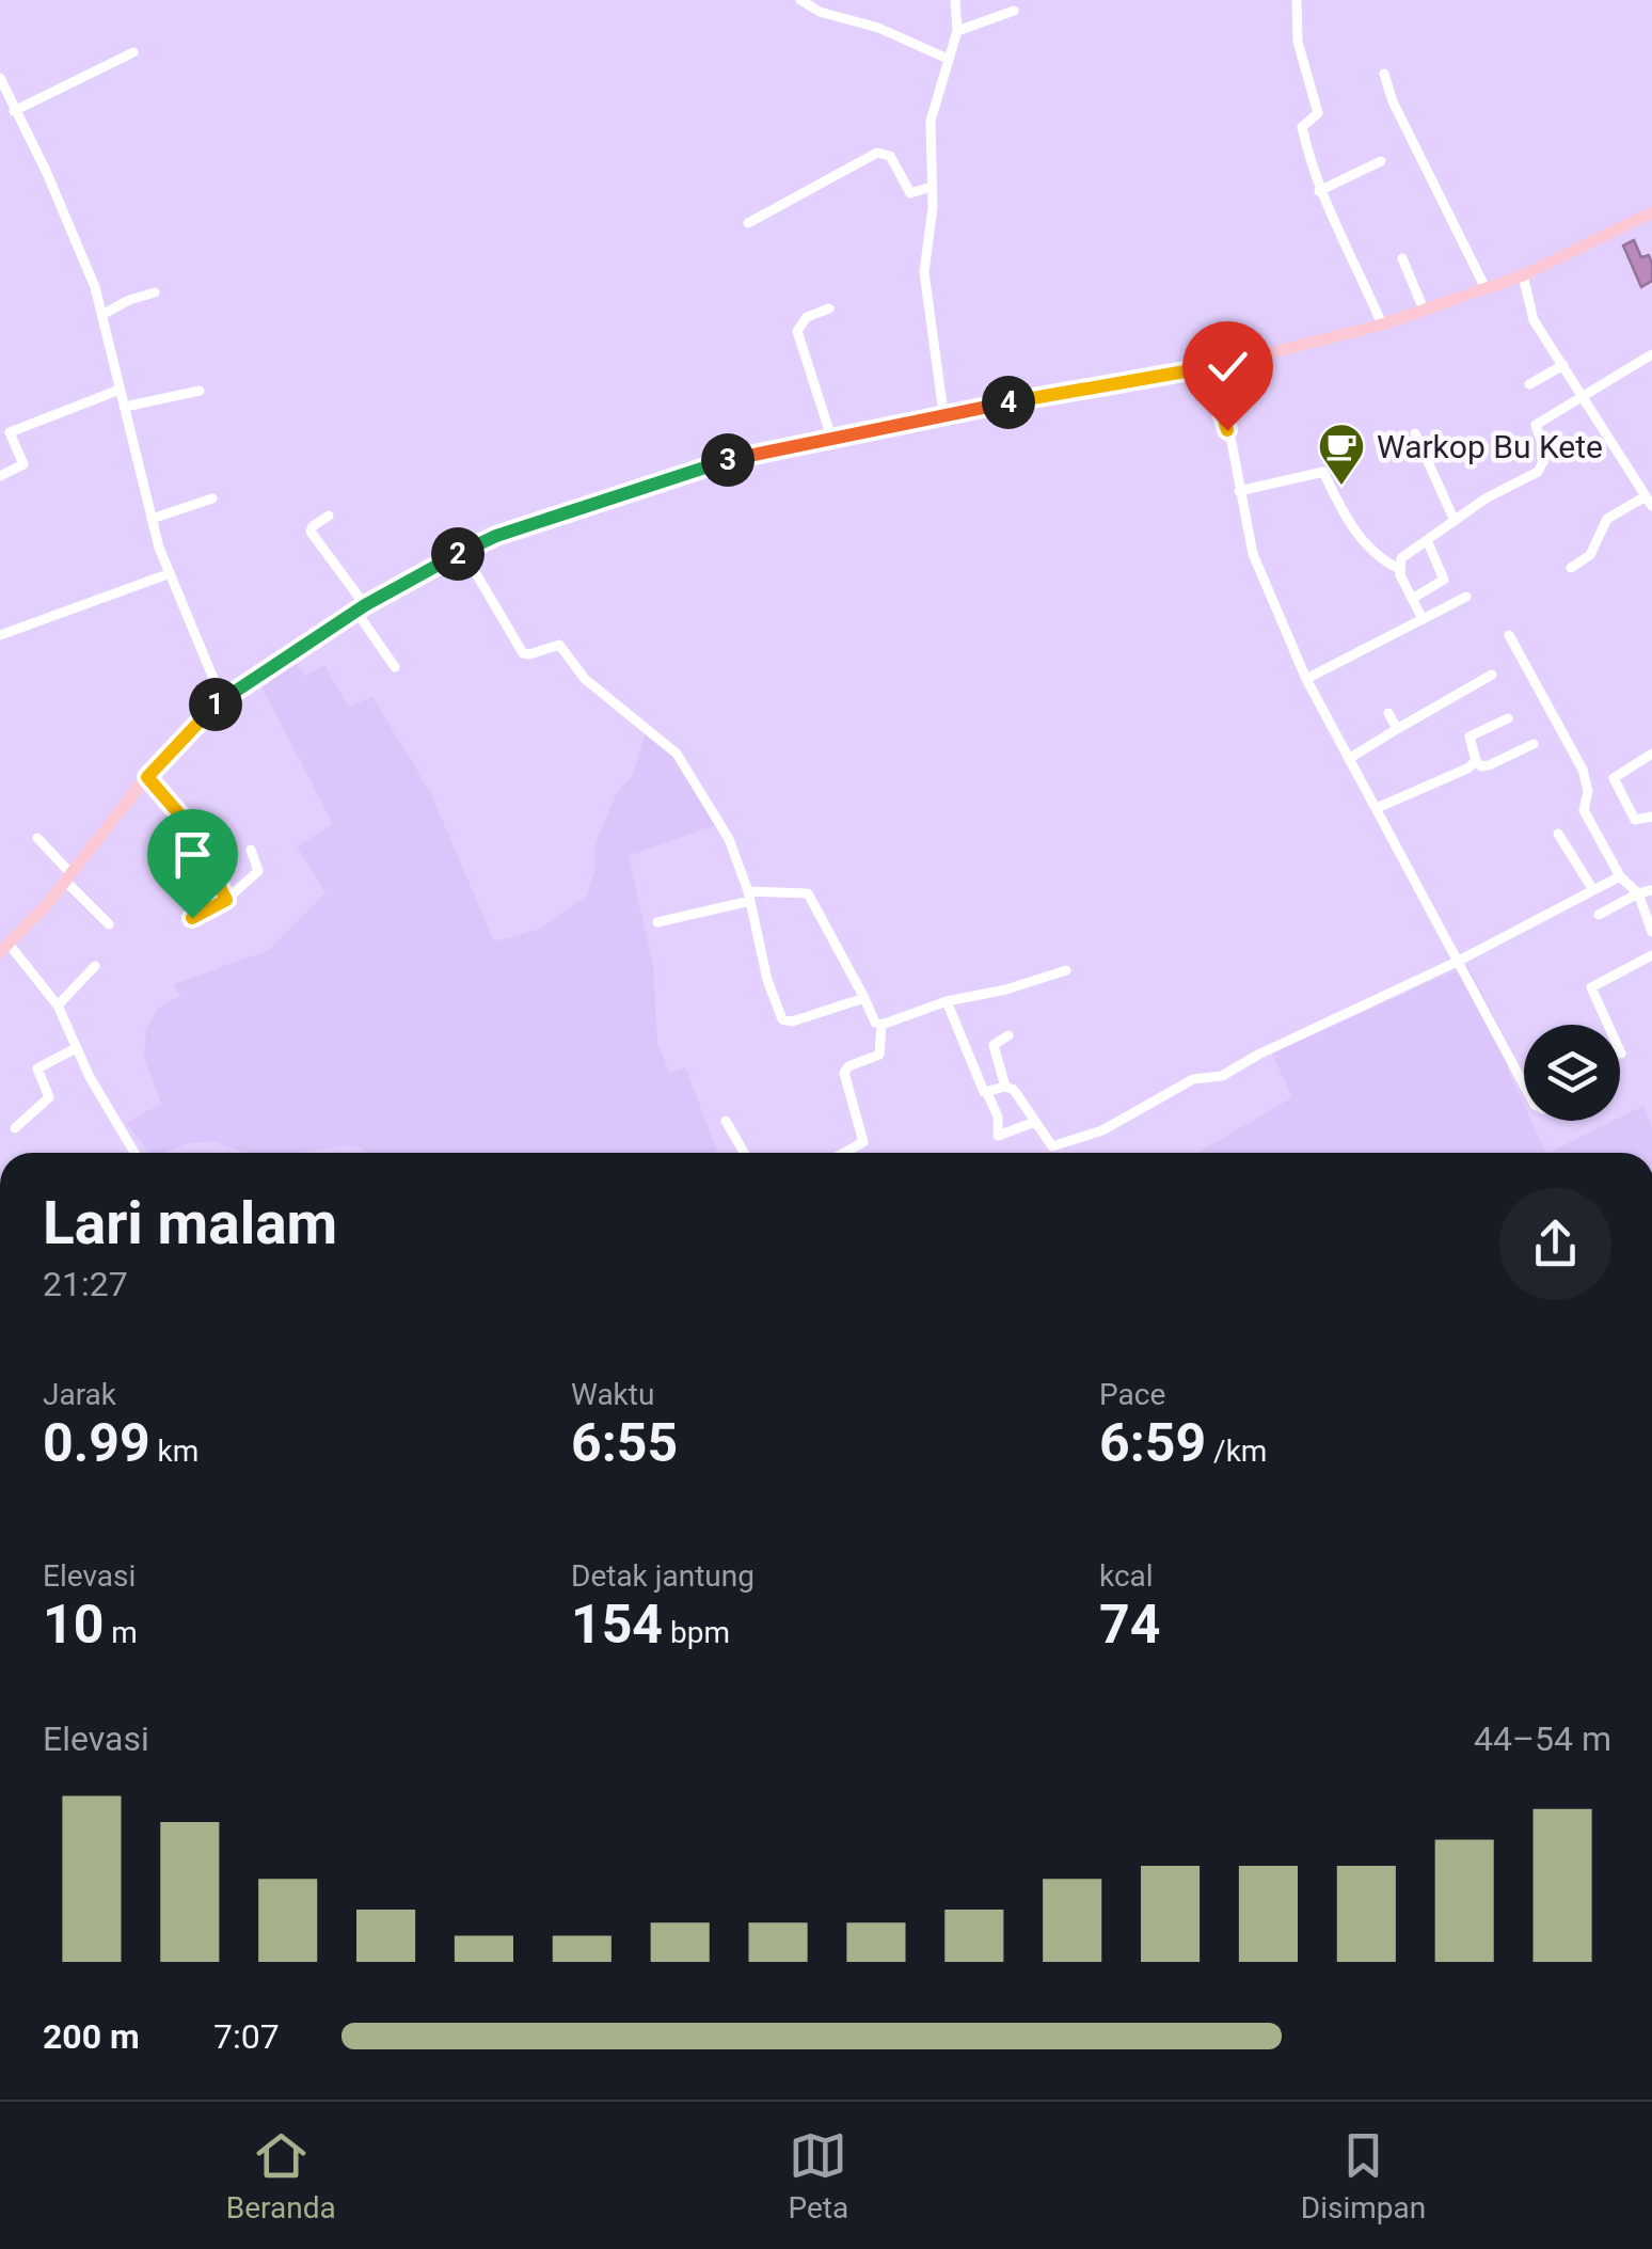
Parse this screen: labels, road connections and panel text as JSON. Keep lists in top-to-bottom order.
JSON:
{
  "places": {
    "cafe": ["Warkop Bu Kete"]
  },
  "page": {
    "pins": [
      "4",
      "3",
      "2",
      "1"
    ],
    "heading": ["Lari malam", "21:27"],
    "stats": [
      ["Jarak", "0.99 km"],
      ["Waktu", "6:55"],
      ["Pace", "6:59 /km"],
      ["Elevasi", "10 m"],
      ["Detak jantung", "154 bpm"],
      ["kcal", "74"]
    ],
    "chart": ["Elevasi", "44–54 m"],
    "list": [
      {
        "name": "200 m",
        "note": "7:07"
      }
    ],
    "tabs": ["Beranda", "Peta", "Disimpan"]
  }
}
